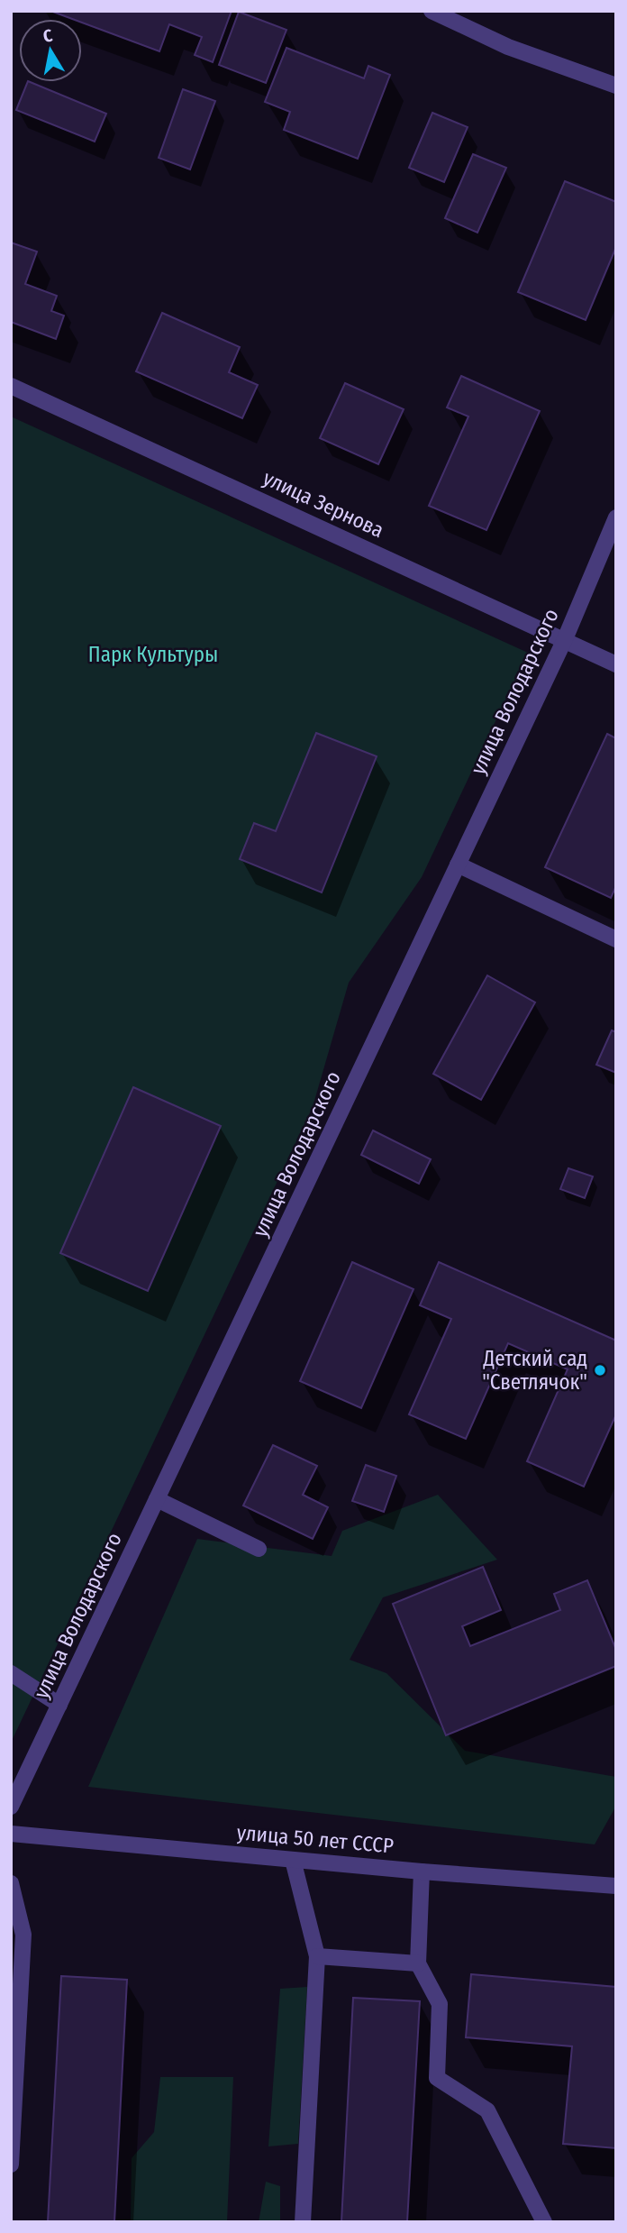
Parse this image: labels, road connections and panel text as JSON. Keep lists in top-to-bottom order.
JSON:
{
  "streets": {
    "street": ["улица Зернова", "улица Володарского", "улица 50 лет СССР"]
  },
  "crossings": [
    ["улица Зернова", "улица Володарского"]
  ],
  "parks": ["Парк Культуры"],
  "places": ["Детский сад \"Светлячок\""],
  "north": "top"
}
